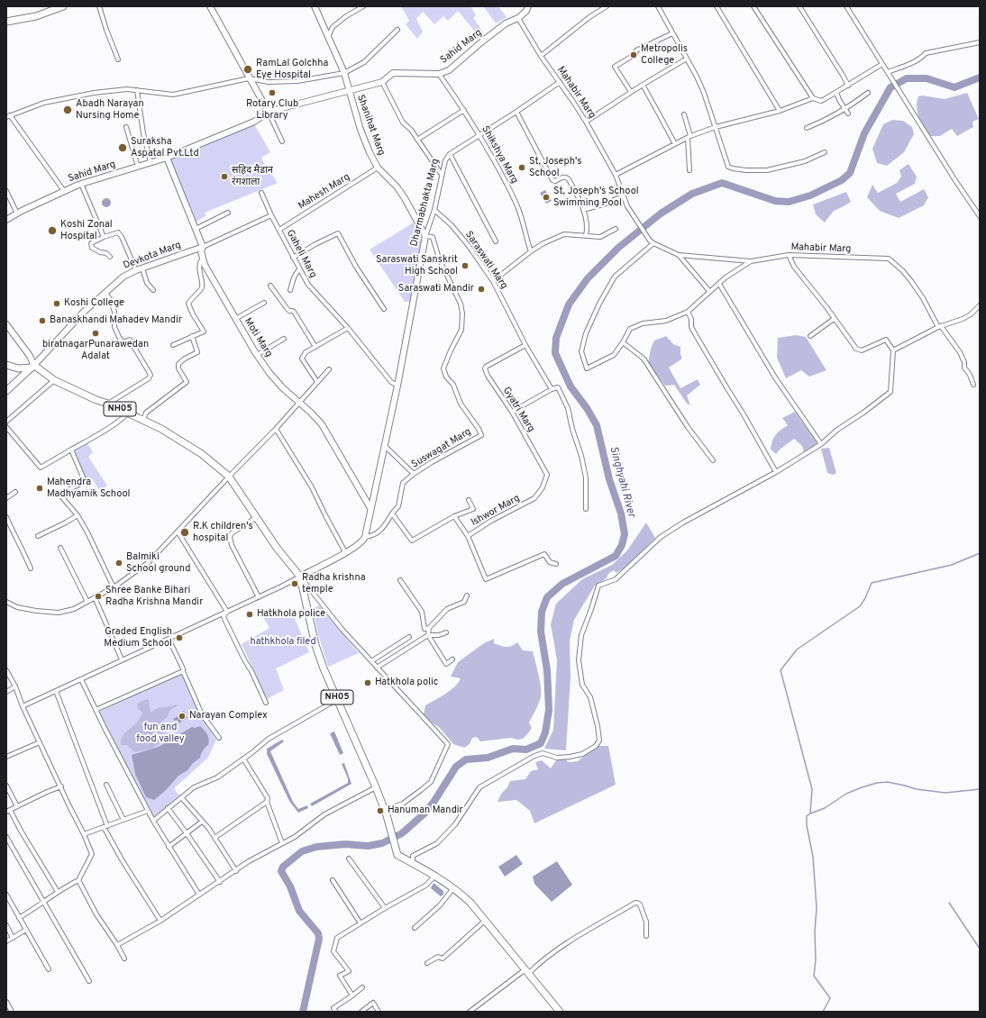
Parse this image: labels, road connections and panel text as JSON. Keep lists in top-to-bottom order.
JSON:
{
  "streets": {
    "main road": ["NH05"],
    "street": [
      "Sahid Marg",
      "Mahabir Marg",
      "Shanihat Marg",
      "Shikshya Marg",
      "Mahesh Marg",
      "Dharmabhakta Marg",
      "Gaheli Marg",
      "Devkota Marg",
      "Saraswati Marg",
      "Moti Marg",
      "Gyatri Marg",
      "Suswagat Marg",
      "Ishwor Marg"
    ]
  },
  "crossings": [
    ["Sahid Marg", "Mahabir Marg"],
    ["Sahid Marg", "Shanihat Marg"],
    ["Sahid Marg", "Shikshya Marg"],
    ["Mahabir Marg", "Dharmabhakta Marg"],
    ["Shanihat Marg", "Mahesh Marg"],
    ["Shanihat Marg", "Dharmabhakta Marg"],
    ["Shanihat Marg", "Suswagat Marg"],
    ["Shikshya Marg", "Dharmabhakta Marg"],
    ["Mahesh Marg", "Gaheli Marg"],
    ["Dharmabhakta Marg", "Gaheli Marg"],
    ["Dharmabhakta Marg", "Saraswati Marg"],
    ["Dharmabhakta Marg", "Moti Marg"],
    ["Dharmabhakta Marg", "Suswagat Marg"],
    ["Devkota Marg", "NH05"],
    ["Saraswati Marg", "Gyatri Marg"],
    ["Gyatri Marg", "Ishwor Marg"]
  ],
  "water": ["Singhyahi River"],
  "parks": ["hathkhola filed", "fun and food valley"],
  "places": [
    "Metropolis College",
    "RamLal Golchha Eye Hospital",
    "Rotary Club Library",
    "Abadh Narayan Nursing Home",
    "Suraksha Aspatal Pvt.Ltd",
    "St, Joseph's School",
    "सहिद मैडान रंगशाला",
    "St, Joseph's School Swimming Pool",
    "Koshi Zonal Hospital",
    "Saraswati Sanskrit High School",
    "Saraswati Mandir",
    "Koshi College",
    "Banaskhandi Mahadev Mandir",
    "biratnagarPunarawedan Adalat",
    "Mahendra Madhyamik School",
    "R.K children's hospital",
    "Balmiki School ground",
    "Radha krishna temple",
    "Shree Banke Bihari Radha Krishna Mandir",
    "Hatkhola police",
    "Graded English Medium School",
    "Hatkhola polic",
    "Narayan Complex",
    "Hanuman Mandir"
  ]
}
